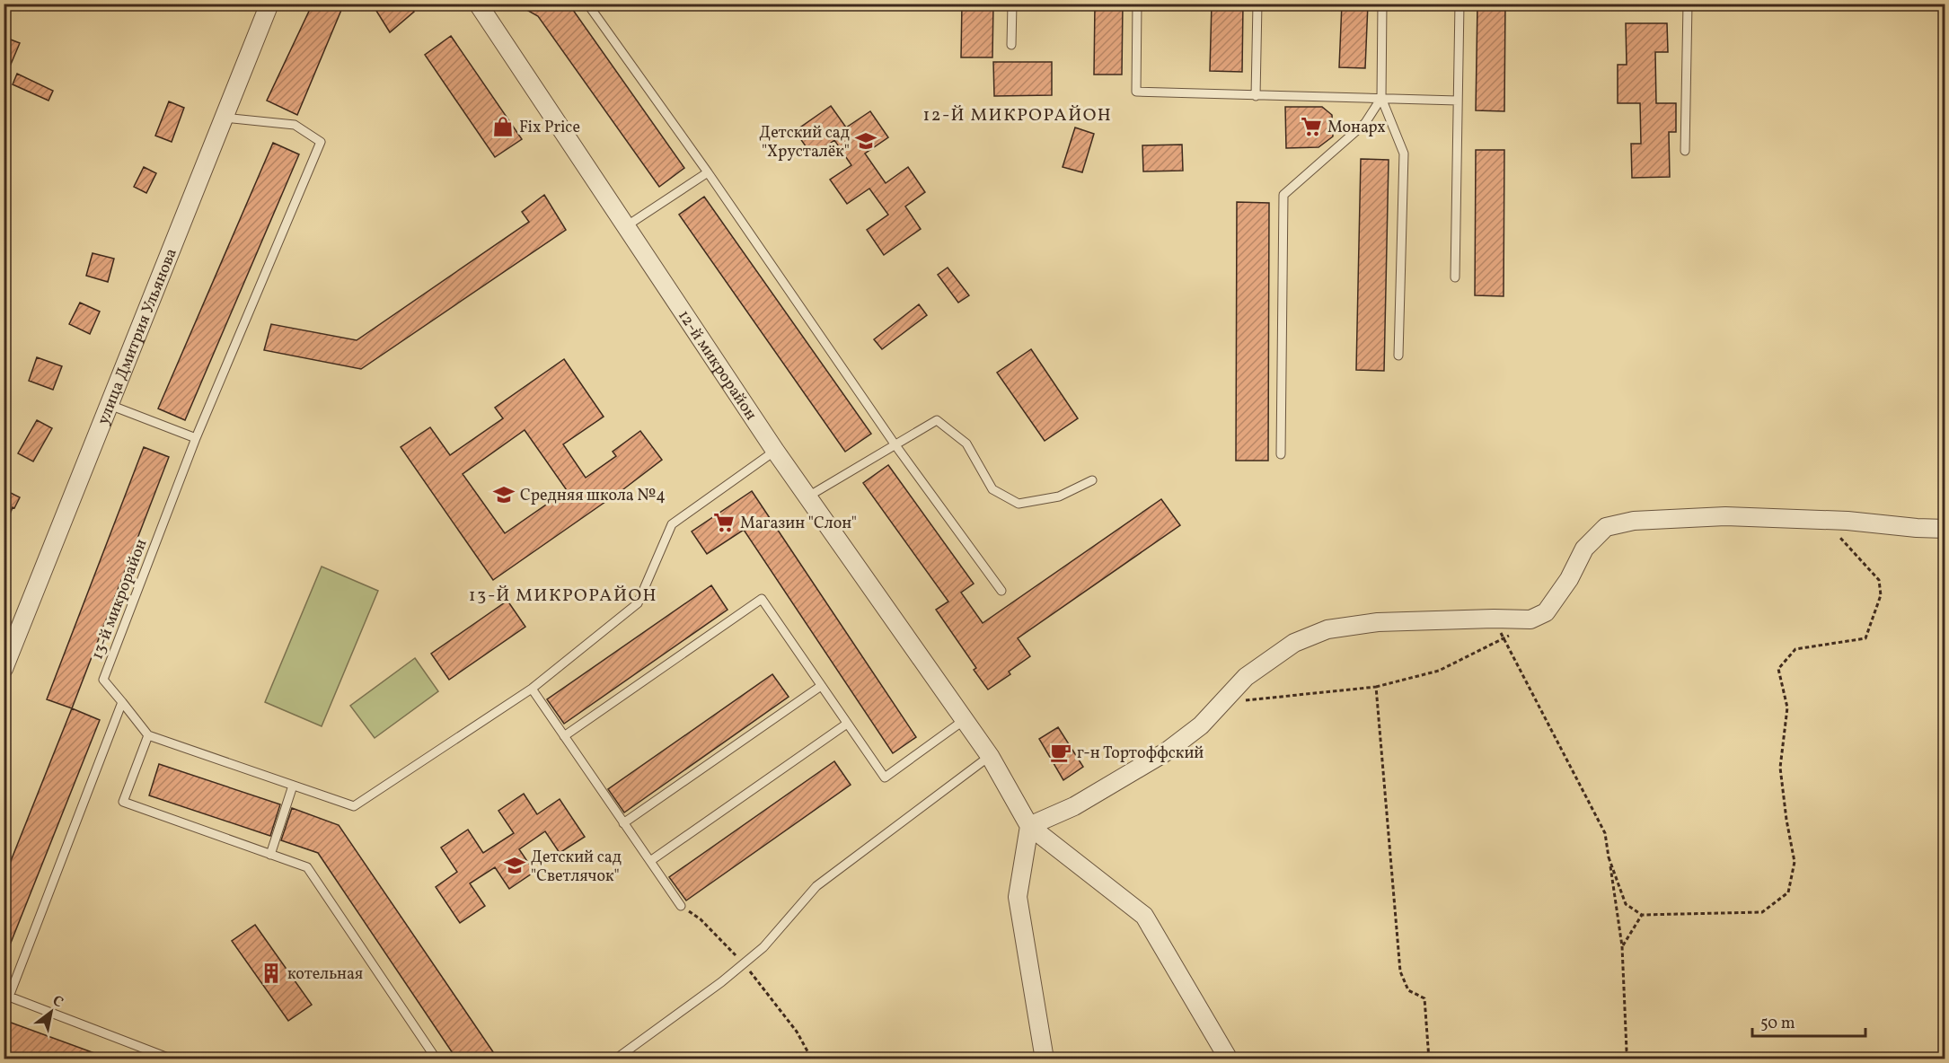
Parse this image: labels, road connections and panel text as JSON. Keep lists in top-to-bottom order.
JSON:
{
  "streets": {
    "street": ["улица Дмитрия Ульянова", "12-й микрорайон"],
    "lane": ["13-й микрорайон"]
  },
  "crossings": [
    ["улица Дмитрия Ульянова", "13-й микрорайон"]
  ],
  "districts": ["12-Й МИКРОРАЙОН", "13-Й МИКРОРАЙОН"],
  "places": {
    "shop": ["Fix Price"],
    "supermarket": ["Монарх", "Магазин \"Слон\""],
    "school or university": ["Детский сад \"Хрусталёк\"", "Средняя школа №4", "Детский сад \"Светлячок\""],
    "cafe": ["г-н Тортоффский"],
    "building": ["котельная"]
  },
  "scale_bar": "50 m",
  "north": "top right"
}
